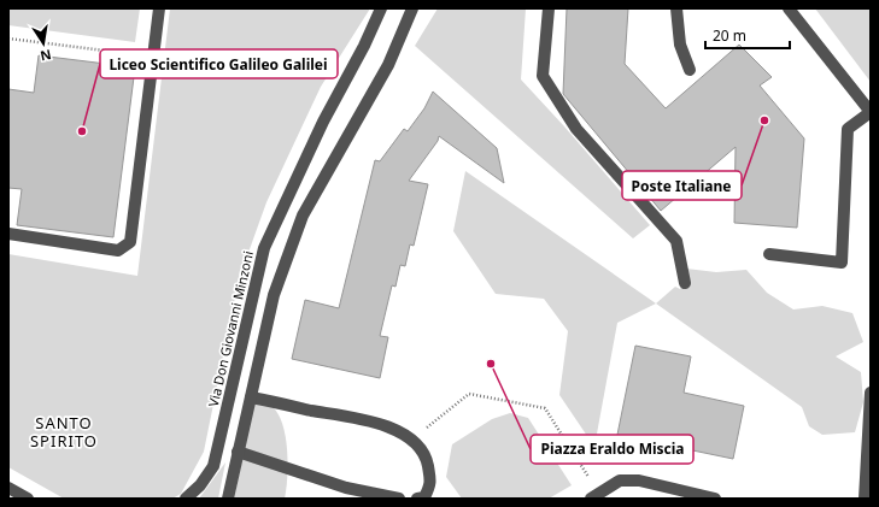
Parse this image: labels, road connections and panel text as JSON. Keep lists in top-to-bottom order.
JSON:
{
  "streets": {
    "street": ["Via Don Giovanni Minzoni"]
  },
  "districts": ["SANTO SPIRITO"],
  "places": ["Poste Italiane", "Liceo Scientifico Galileo Galilei", "Piazza Eraldo Miscia"],
  "scale_bar": "20 m",
  "north": "bottom"
}
